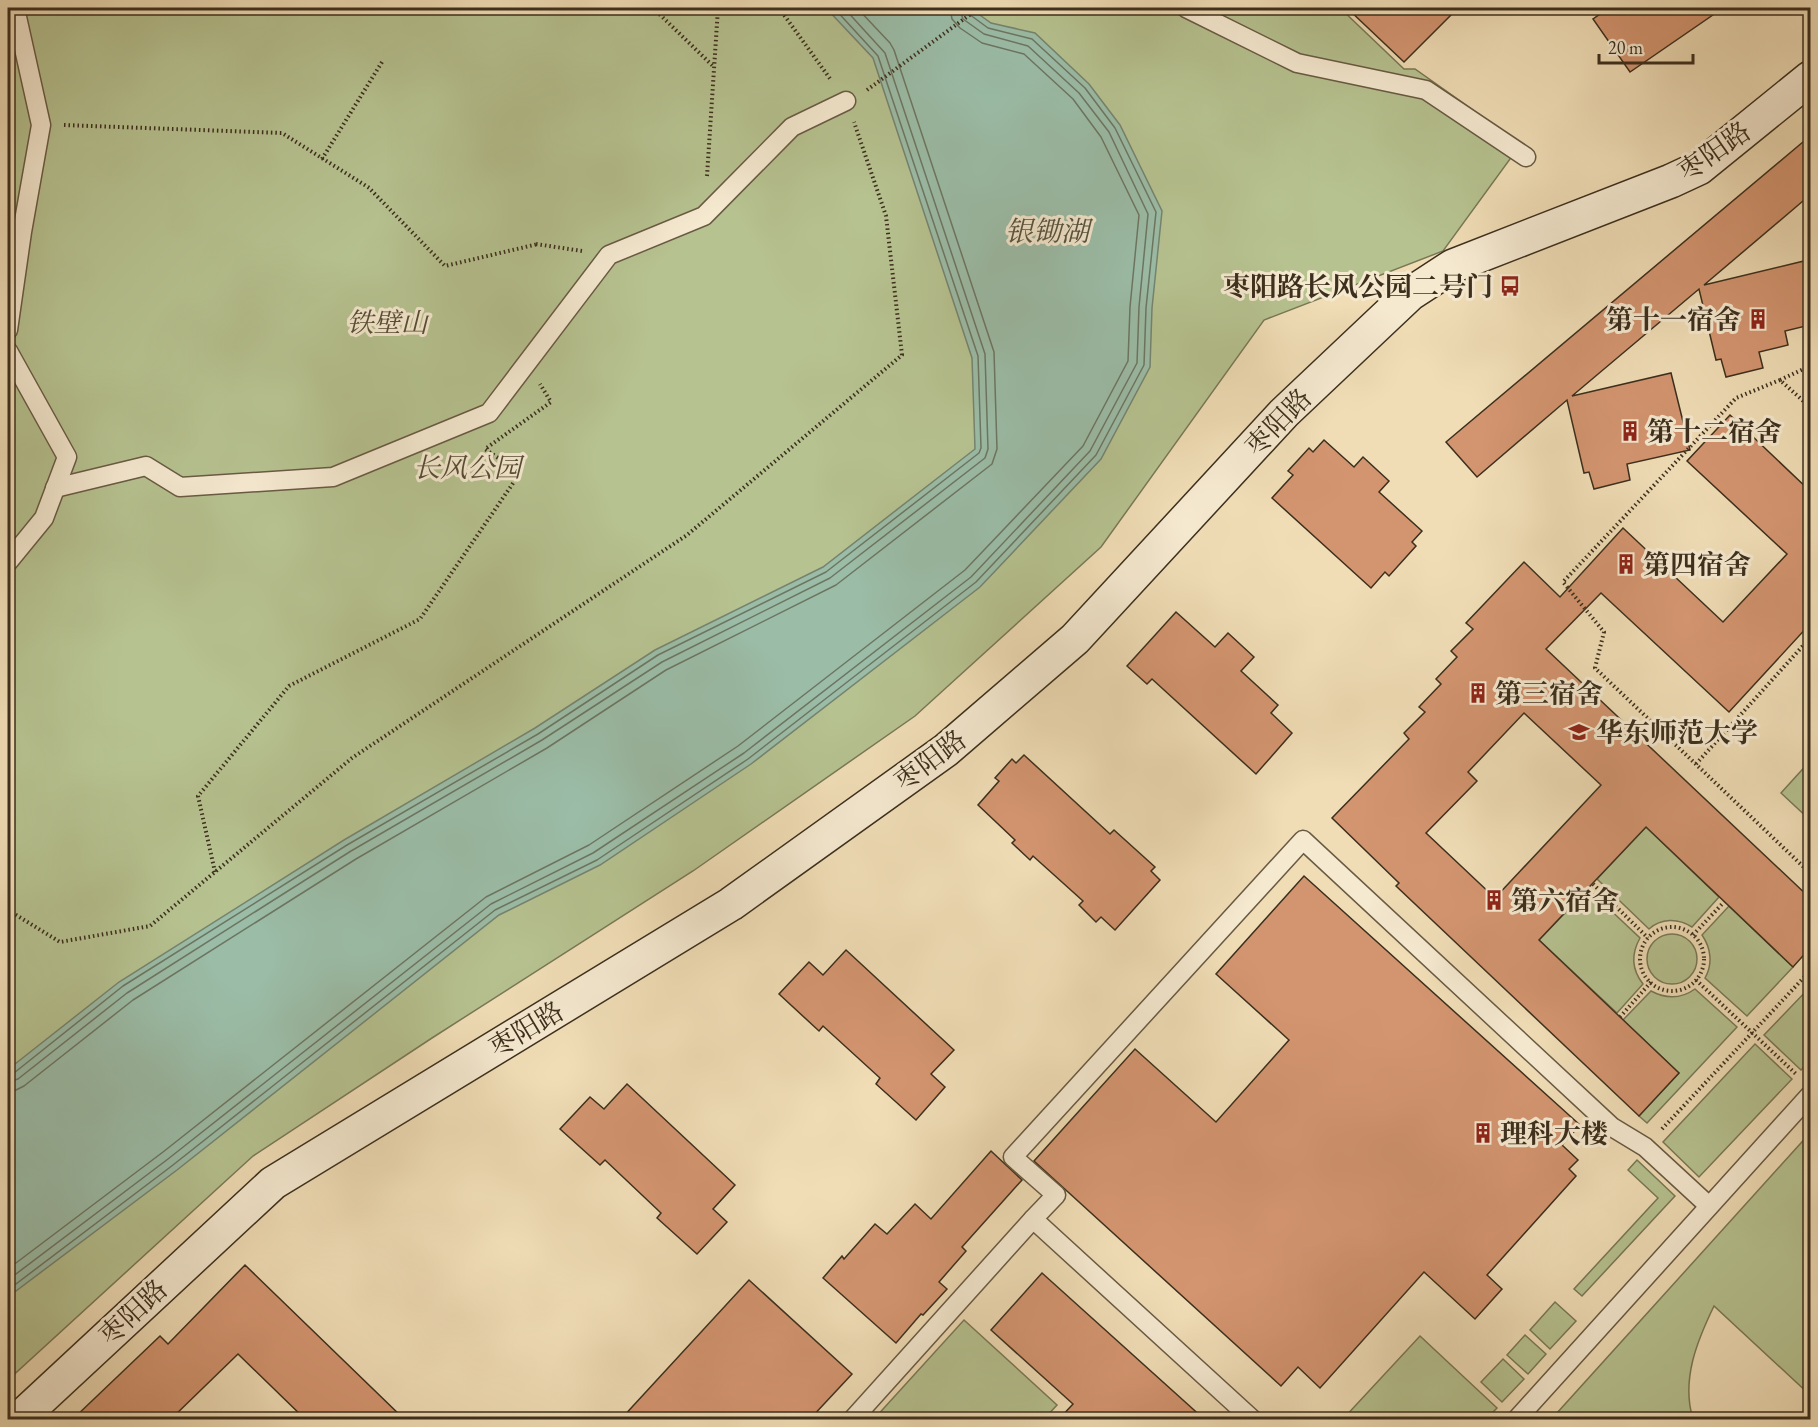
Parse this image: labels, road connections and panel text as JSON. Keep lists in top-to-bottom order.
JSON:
{
  "streets": {
    "street": ["枣阳路"]
  },
  "water": ["银锄湖"],
  "parks": ["铁壁山", "长风公园"],
  "places": {
    "bus stop": ["枣阳路长风公园二号门"],
    "building": [
      "第十一宿舍",
      "第十二宿舍",
      "第四宿舍",
      "第三宿舍",
      "第六宿舍",
      "理科大楼"
    ],
    "school or university": ["华东师范大学"]
  },
  "scale_bar": "20 m"
}
